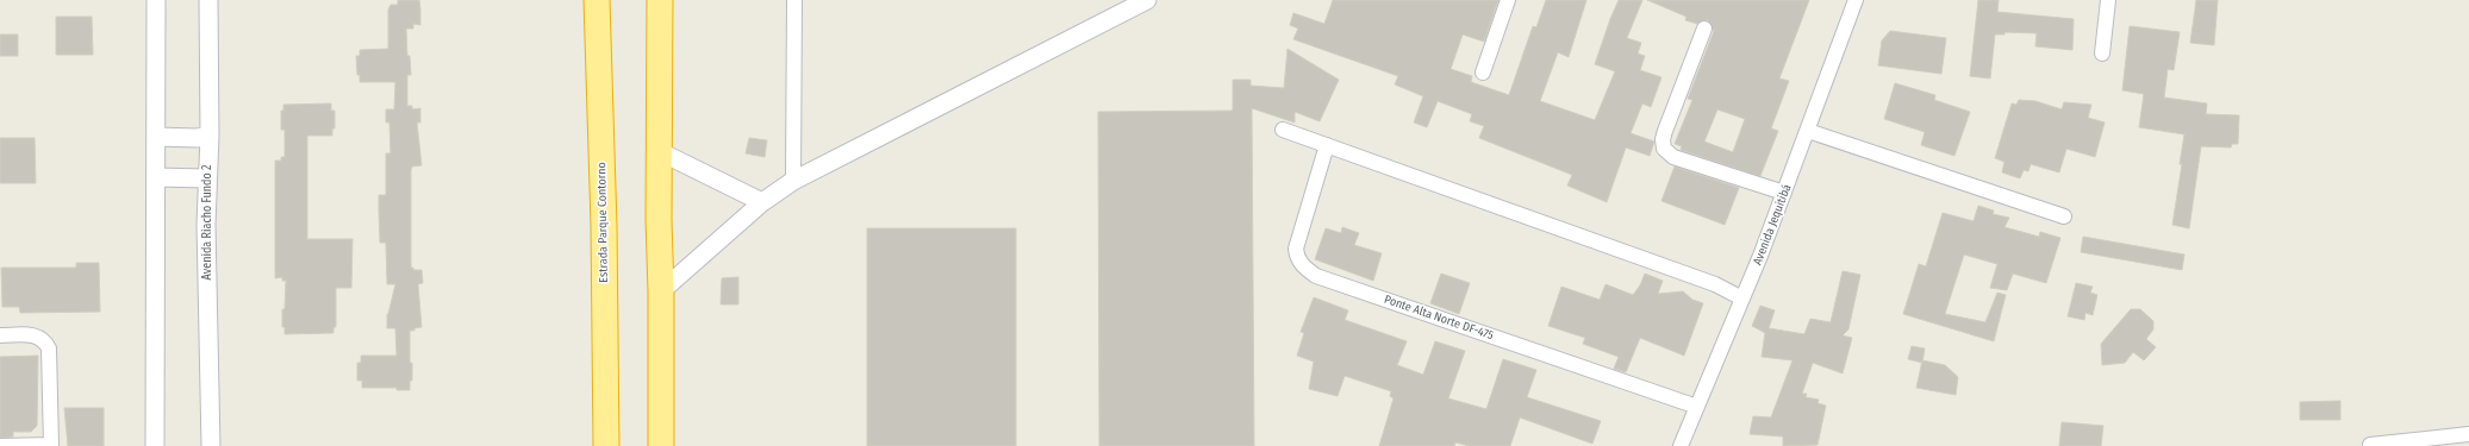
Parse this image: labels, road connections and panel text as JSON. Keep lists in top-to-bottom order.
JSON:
{
  "streets": {
    "highway": ["Estrada Parque Contorno"],
    "street": ["Avenida Riacho Fundo 2", "Avenida Jequitibá", "Ponte Alta Norte DF-475"]
  },
  "crossings": [
    ["Avenida Jequitibá", "Ponte Alta Norte DF-475"]
  ]
}
